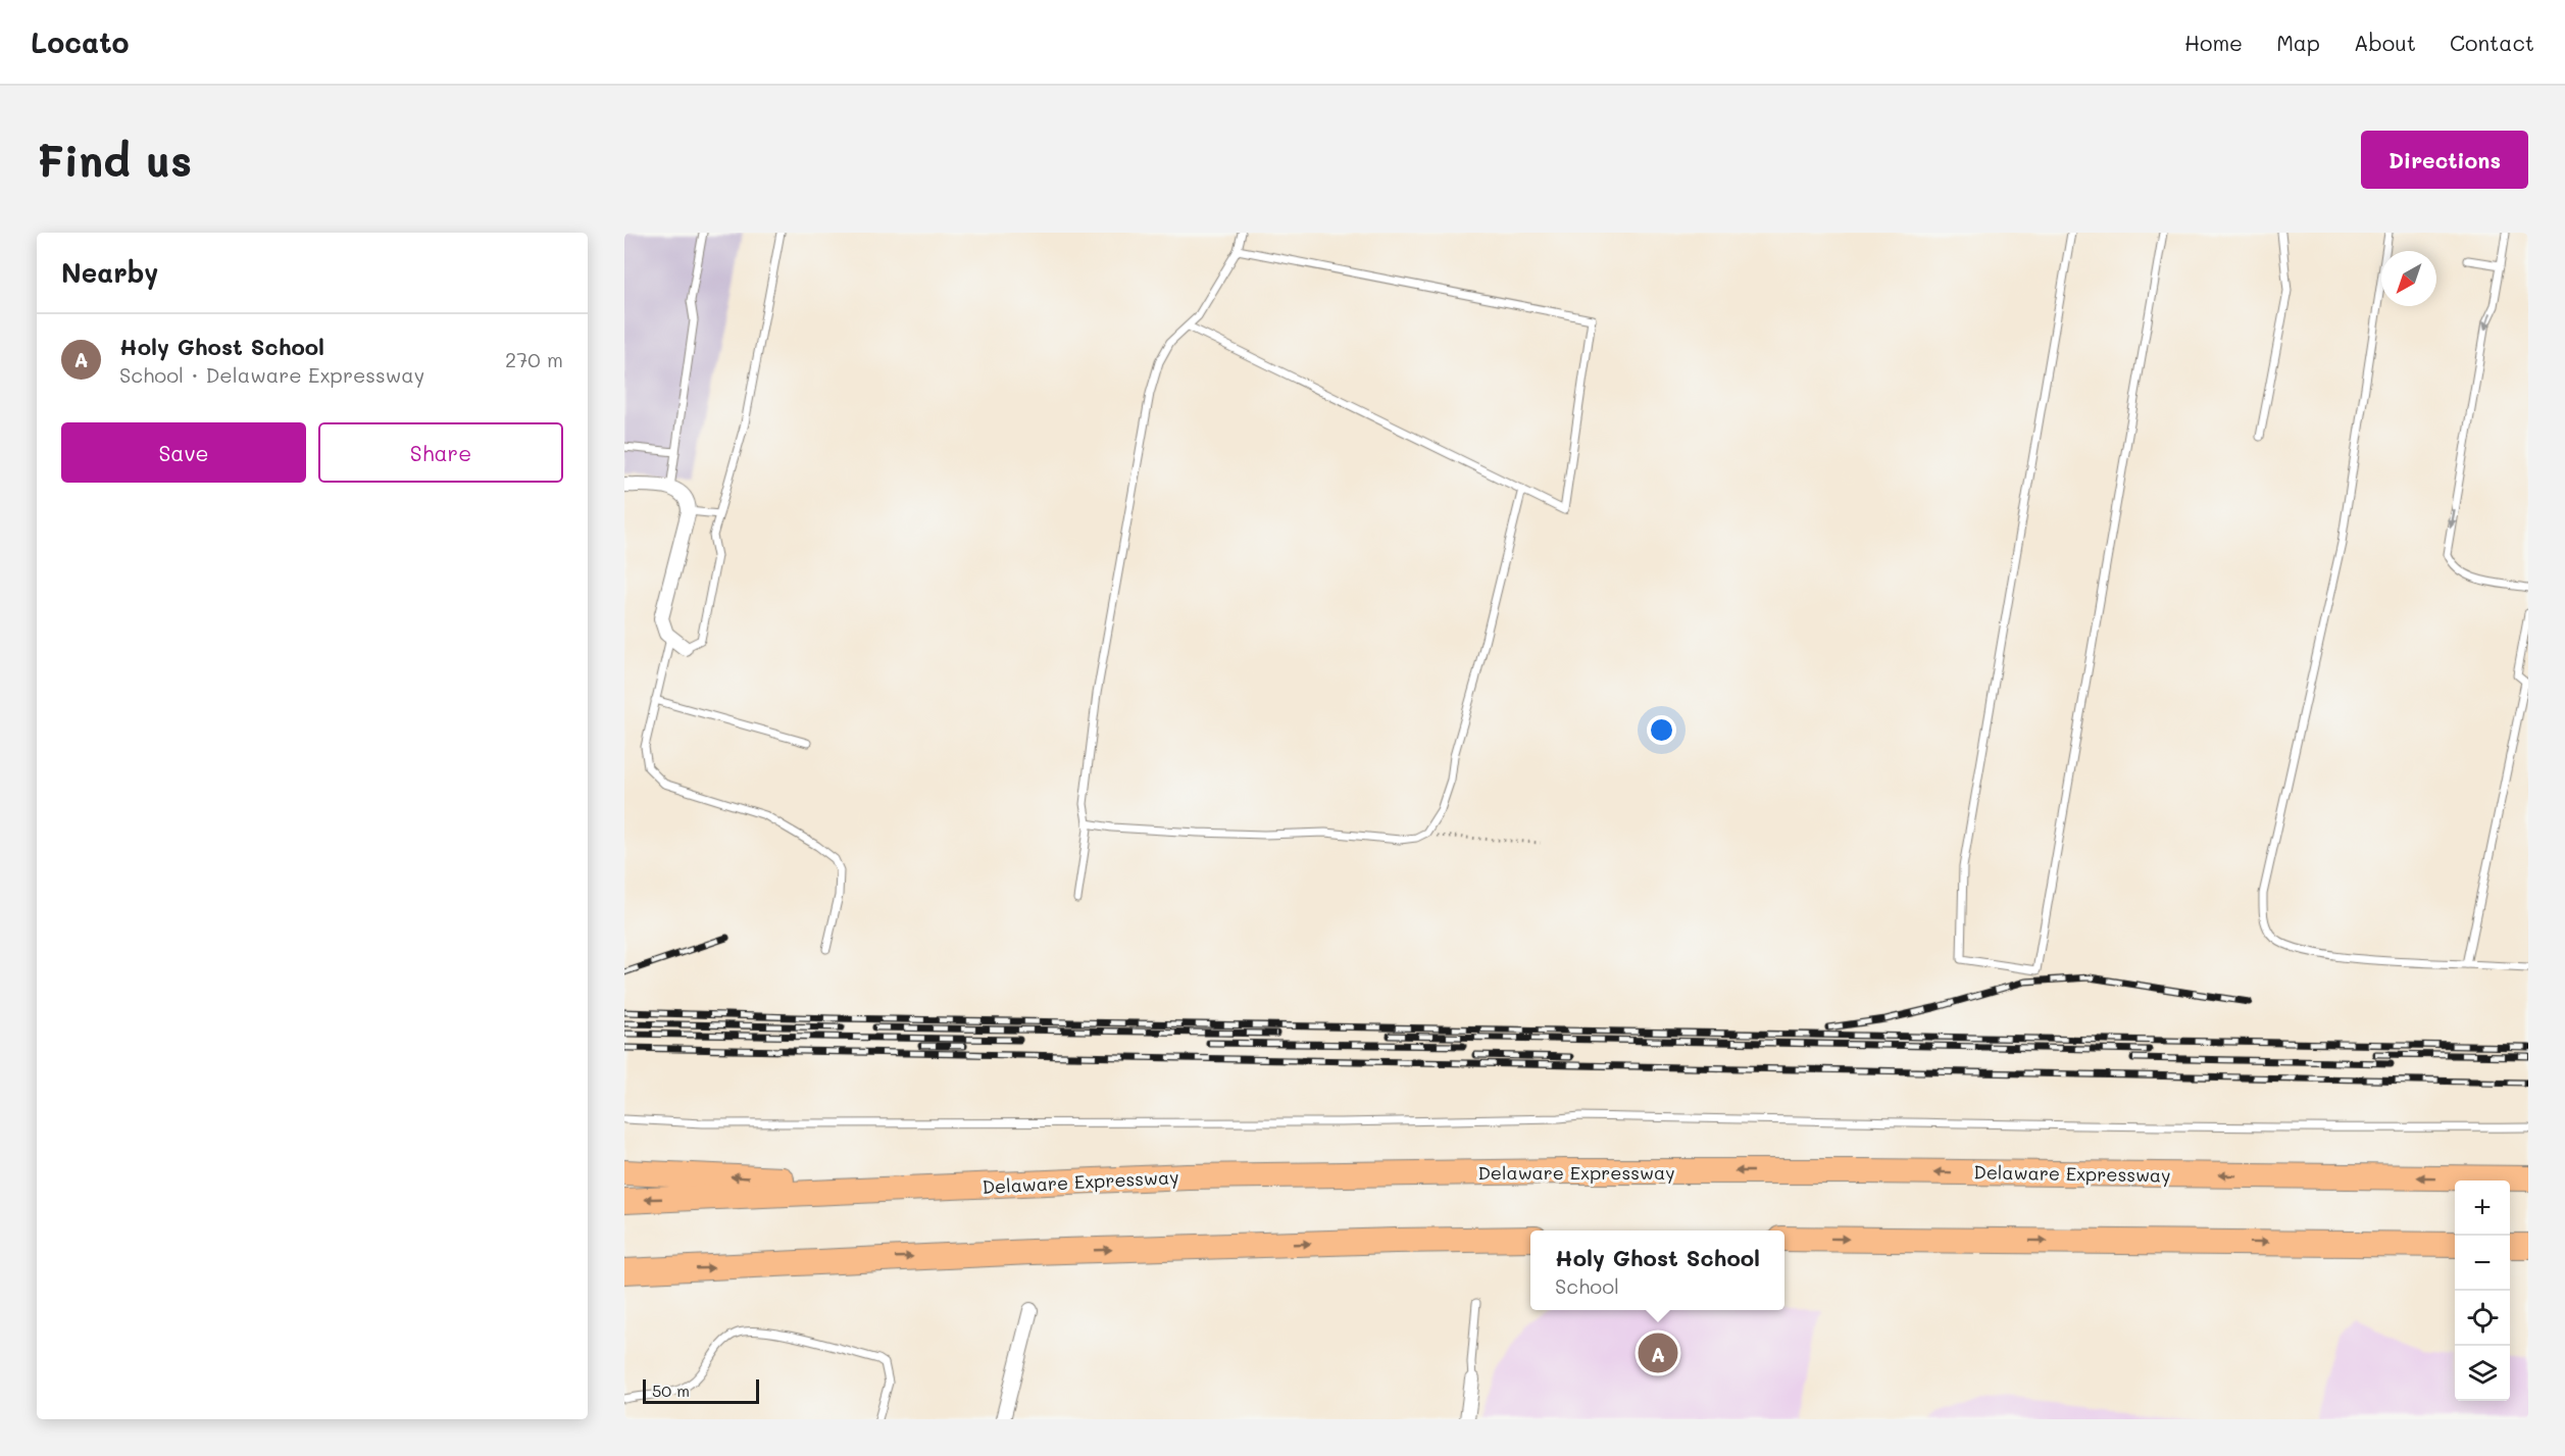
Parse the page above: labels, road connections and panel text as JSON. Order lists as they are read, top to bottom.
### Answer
{
  "streets": {
    "highway": ["Delaware Expressway"]
  },
  "scale_bar": "50 m",
  "north": "bottom left",
  "page": {
    "header": "Locato",
    "nav": [
      "Home",
      "Map",
      "About",
      "Contact"
    ],
    "buttons": [
      "Directions",
      ["Save", "Share"]
    ],
    "title": "Find us",
    "heading": "Nearby",
    "list": [
      {
        "mark": "A",
        "name": "Holy Ghost School",
        "note": "School · Delaware Expressway",
        "value": "270 m"
      }
    ],
    "map_buttons": ["+", "−"],
    "popup": ["Holy Ghost School", "School"],
    "pins": "A",
    "scale": "50 m"
  }
}
